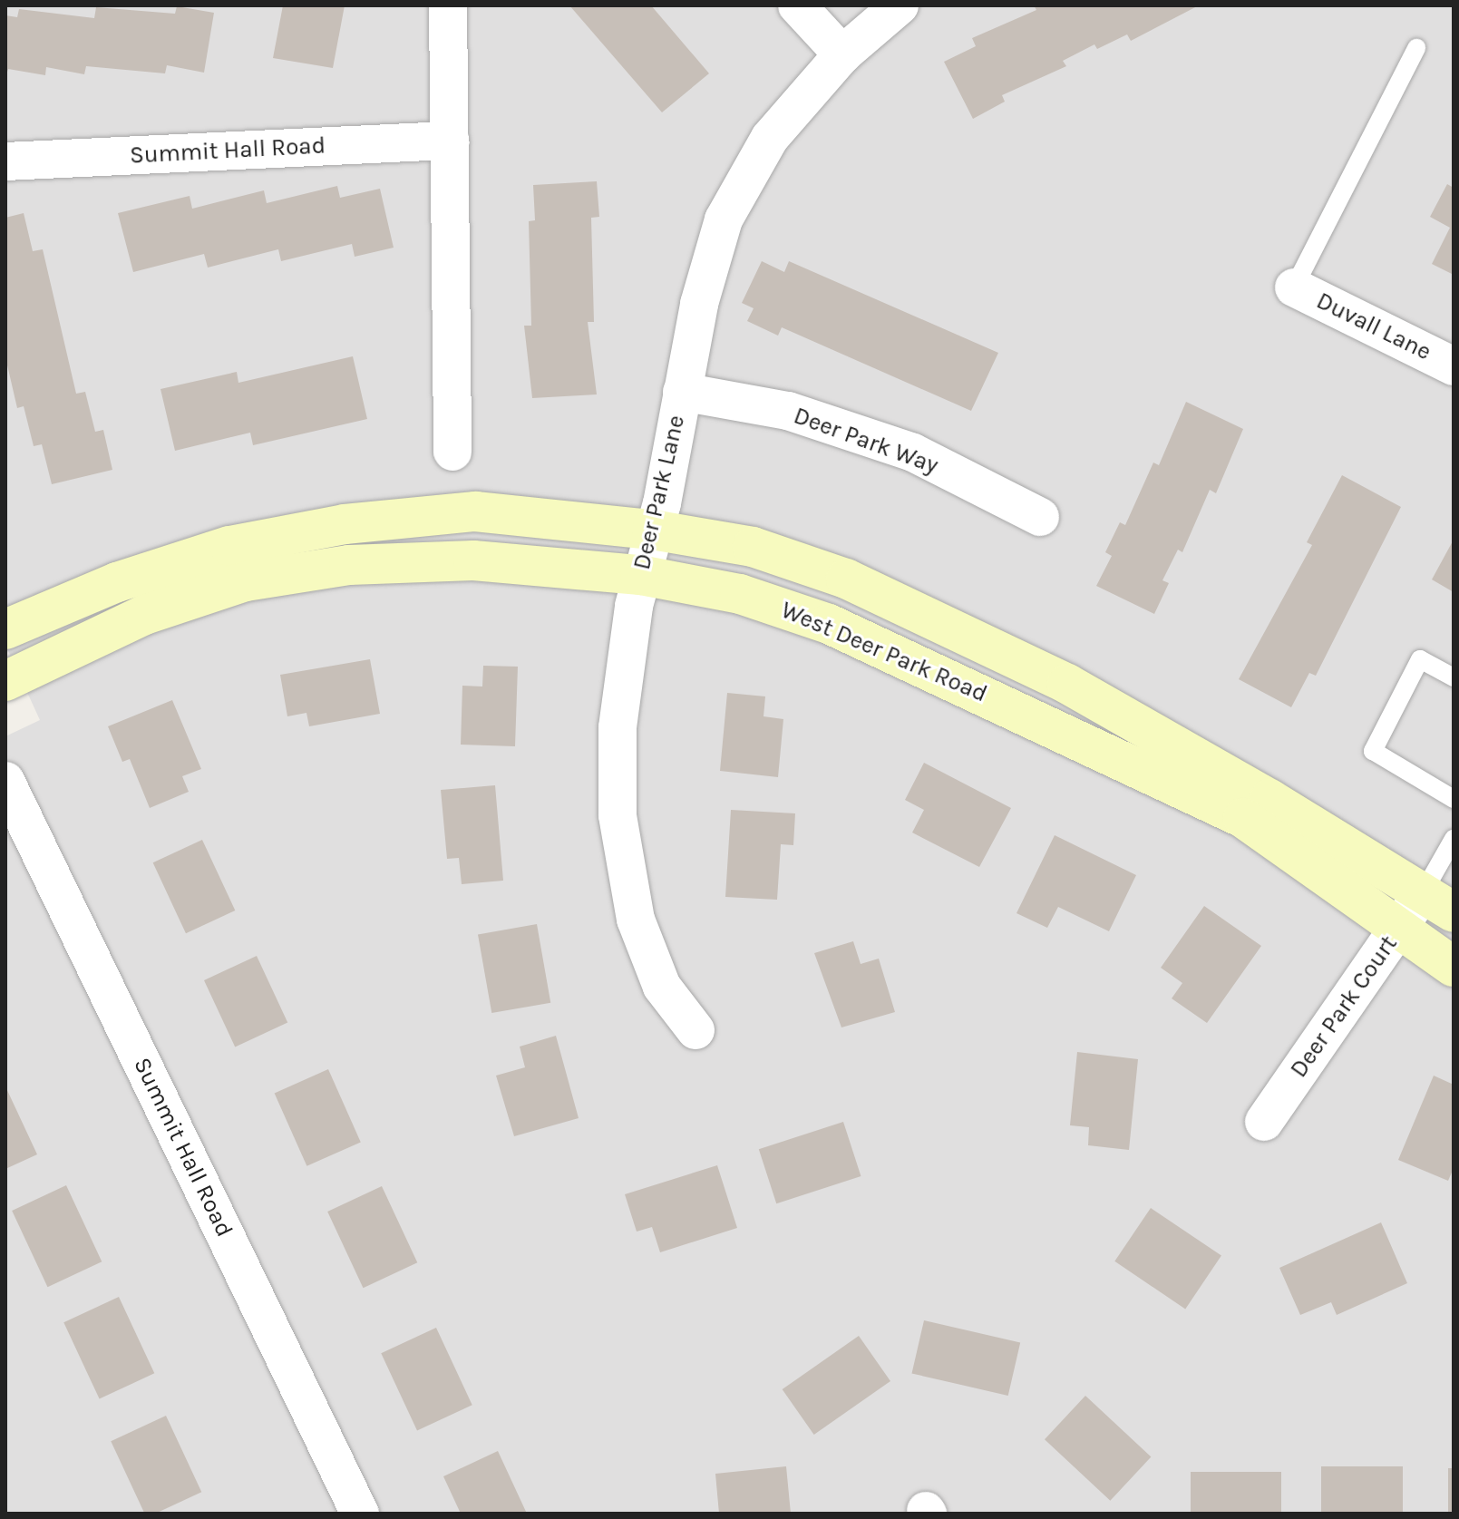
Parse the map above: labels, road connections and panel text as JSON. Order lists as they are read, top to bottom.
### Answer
{
  "streets": {
    "street": [
      "Summit Hall Road",
      "Duvall Lane",
      "Deer Park Way",
      "Deer Park Lane",
      "West Deer Park Road",
      "Deer Park Court"
    ]
  },
  "crossings": [
    ["Deer Park Way", "Deer Park Lane"],
    ["Deer Park Lane", "West Deer Park Road"],
    ["West Deer Park Road", "Deer Park Court"]
  ]
}
